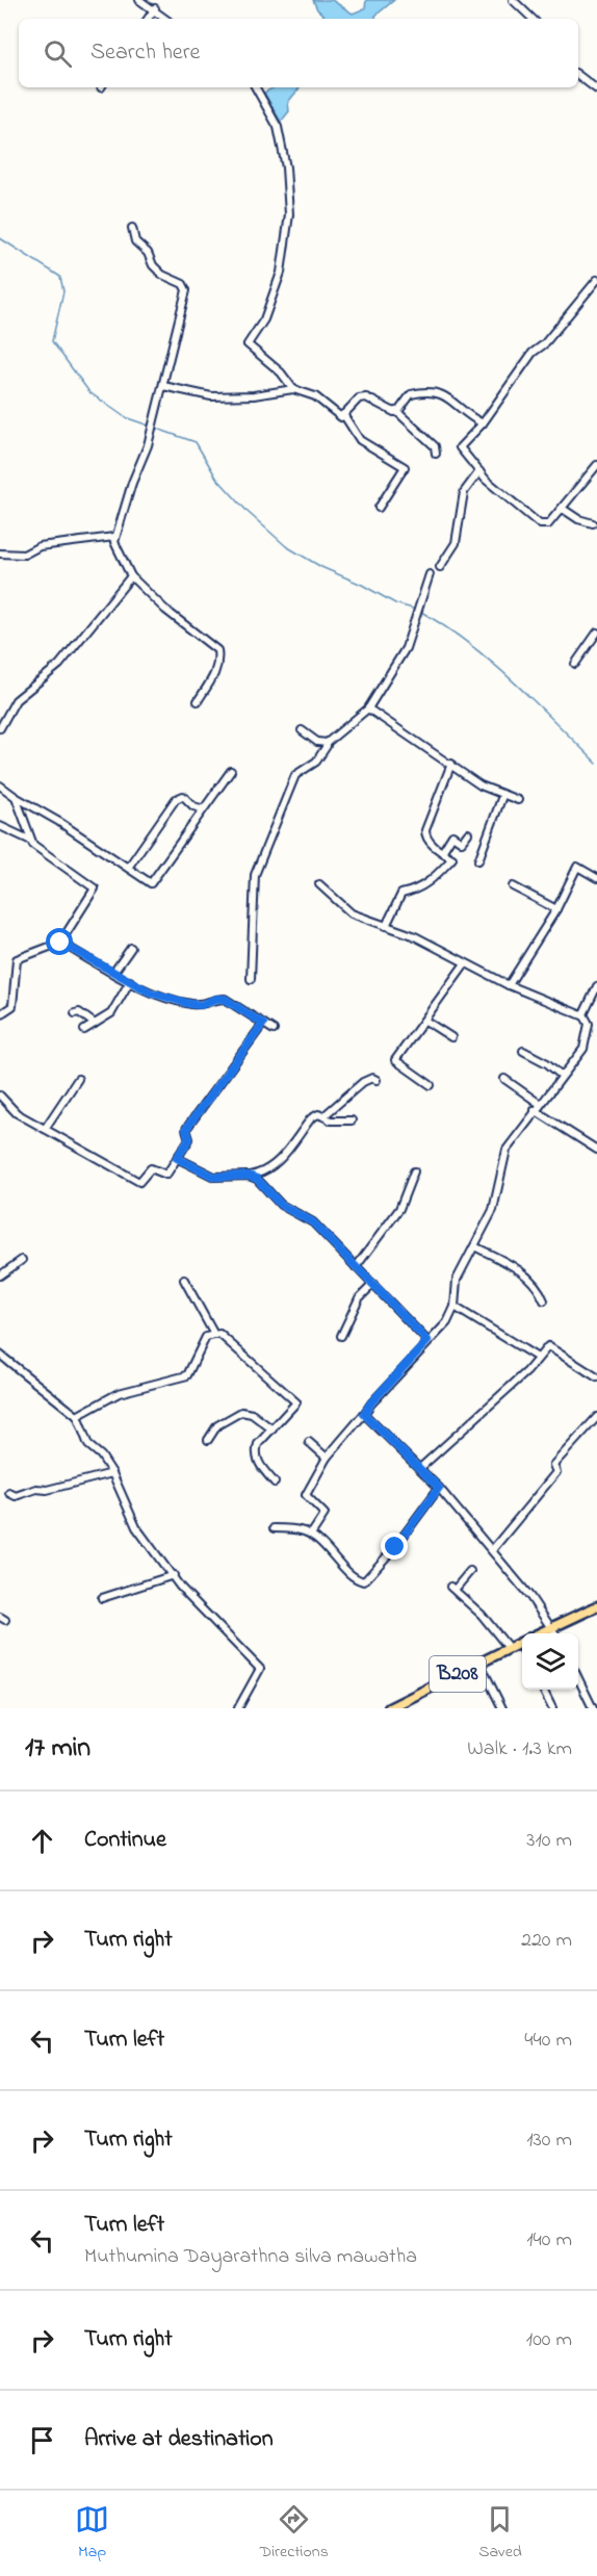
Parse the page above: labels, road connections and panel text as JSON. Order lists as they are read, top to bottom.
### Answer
{
  "streets": {
    "main road": ["B208"]
  },
  "page": {
    "search": "Search here",
    "heading": ["17 min", "Walk · 1.3 km"],
    "list": [
      ["Continue", "310 m"],
      ["Turn right", "220 m"],
      ["Turn left", "440 m"],
      ["Turn right", "130 m"],
      ["Turn left", "Muthumina Dayarathna silva mawatha", "140 m"],
      ["Turn right", "100 m"],
      "Arrive at destination"
    ],
    "nav": ["Map", "Directions", "Saved"]
  }
}
